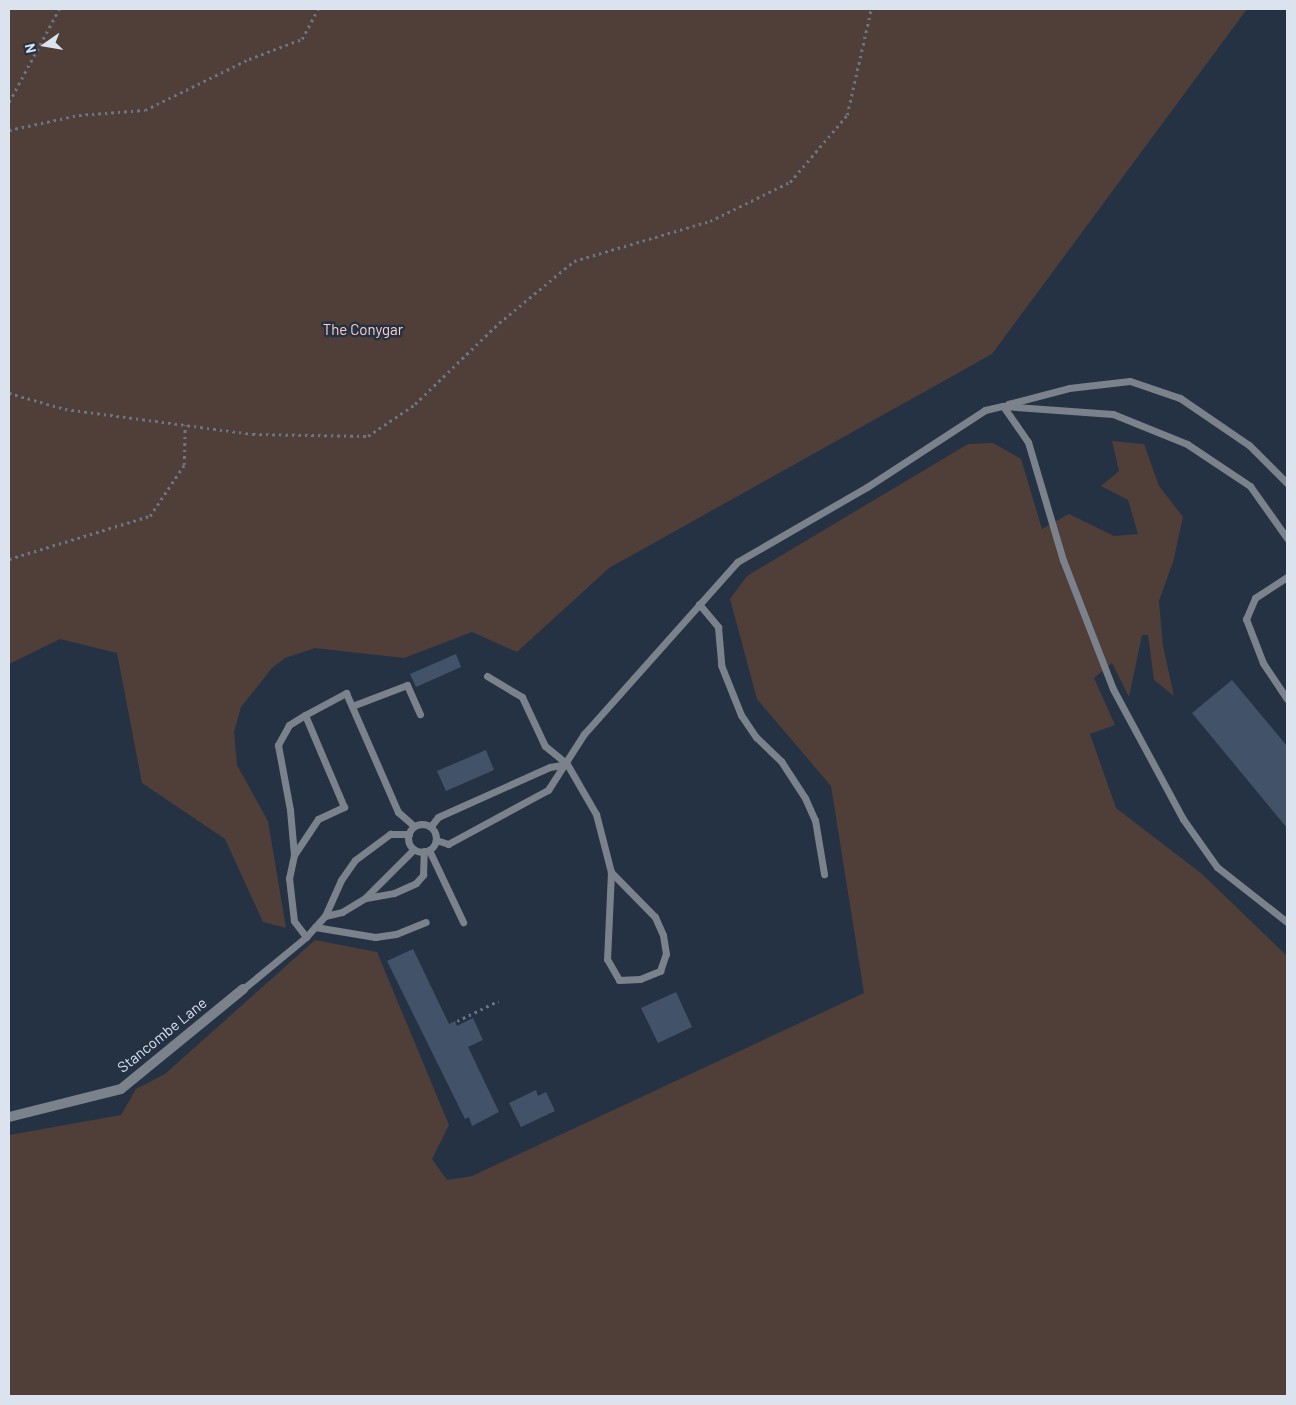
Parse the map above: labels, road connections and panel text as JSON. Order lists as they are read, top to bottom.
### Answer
{
  "streets": {
    "street": ["Stancombe Lane"]
  },
  "parks": ["The Conygar"],
  "north": "left"
}
